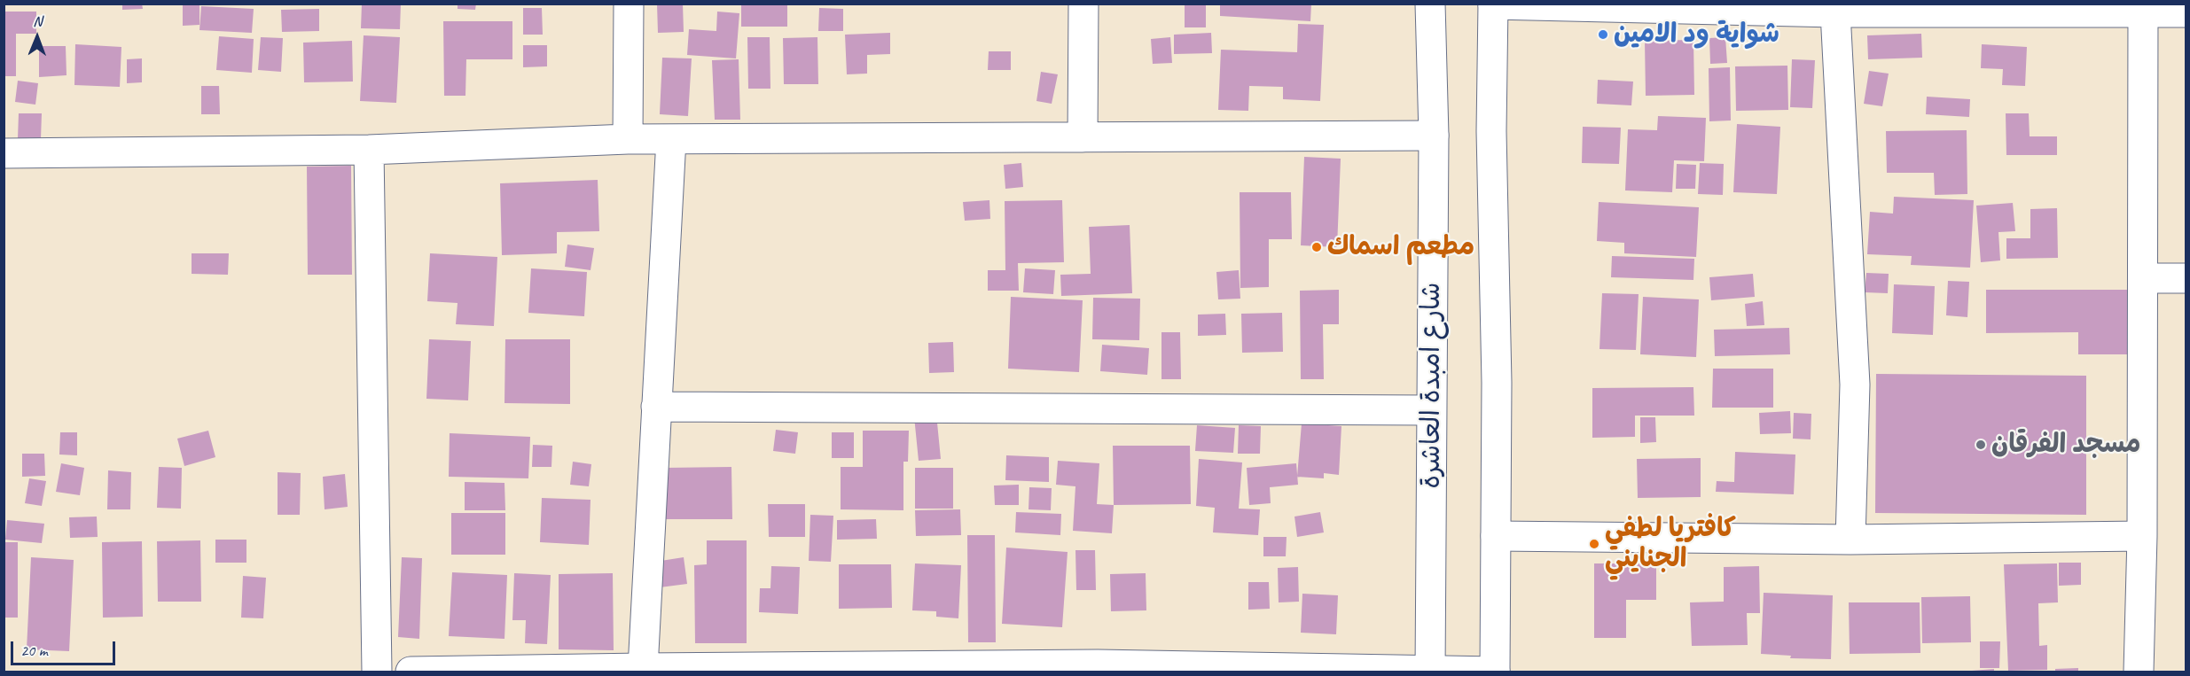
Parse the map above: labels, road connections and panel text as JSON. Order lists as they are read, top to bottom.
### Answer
{
  "streets": {
    "street": ["شارع امبدة العاشرة"]
  },
  "places": [
    "شواية ود الامين",
    "مطعم اسماك",
    "مسجد الفرقان",
    "كافتريا لطفي الجنايني"
  ],
  "scale_bar": "20 m",
  "north": "top"
}
